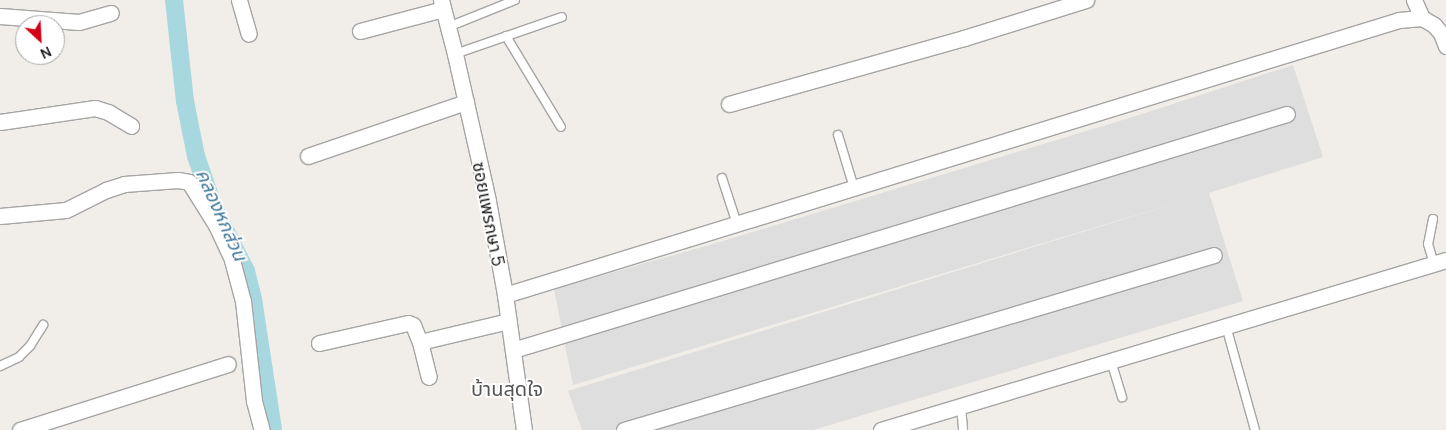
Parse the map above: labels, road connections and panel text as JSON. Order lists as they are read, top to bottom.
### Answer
{
  "streets": {
    "street": ["ซอยแพรกษา 5"]
  },
  "districts": ["บ้านสุดใจ"],
  "water": ["คลองหกส่วน"],
  "north": "bottom right"
}
